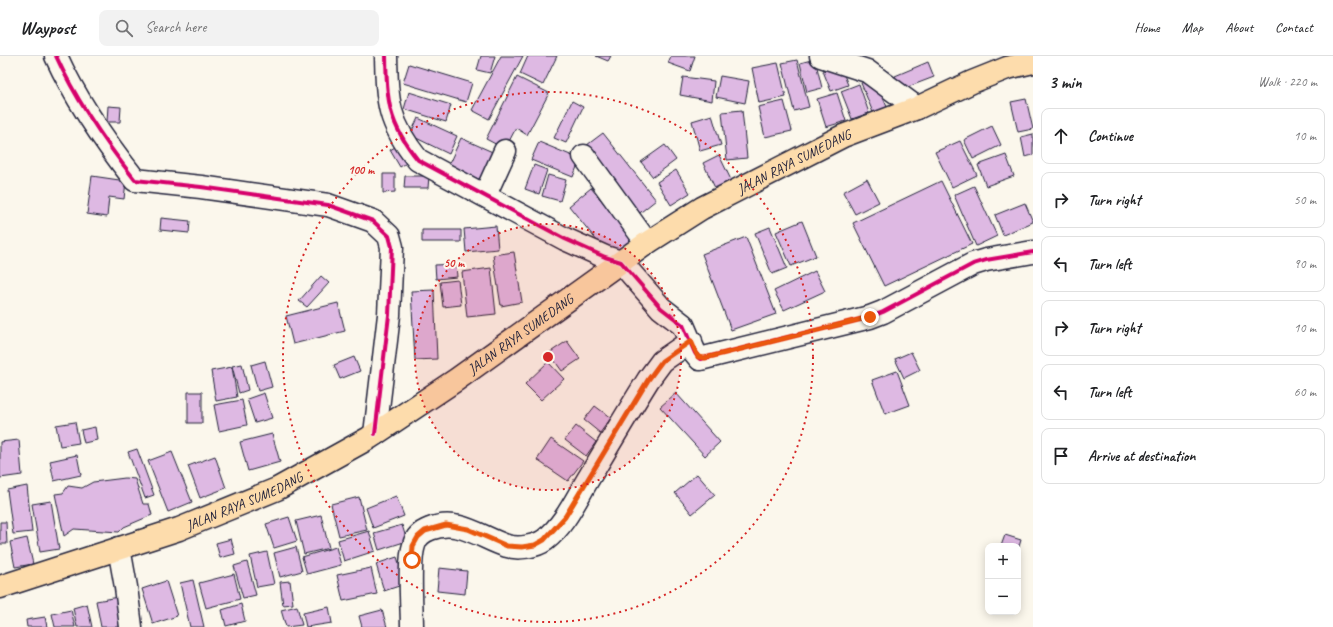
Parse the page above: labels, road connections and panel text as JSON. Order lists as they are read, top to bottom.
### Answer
{
  "streets": {
    "highway": ["JALAN RAYA SUMEDANG"]
  },
  "page": {
    "header": "Waypost",
    "search": "Search here",
    "nav": [
      "Home",
      "Map",
      "About",
      "Contact"
    ],
    "heading": ["3 min", "Walk · 220 m"],
    "list": [
      ["Continue", "10 m"],
      ["Turn right", "50 m"],
      ["Turn left", "90 m"],
      ["Turn right", "10 m"],
      ["Turn left", "60 m"],
      "Arrive at destination"
    ],
    "map_buttons": ["+", "−"]
  },
  "rings": ["100 m", "50 m"]
}
